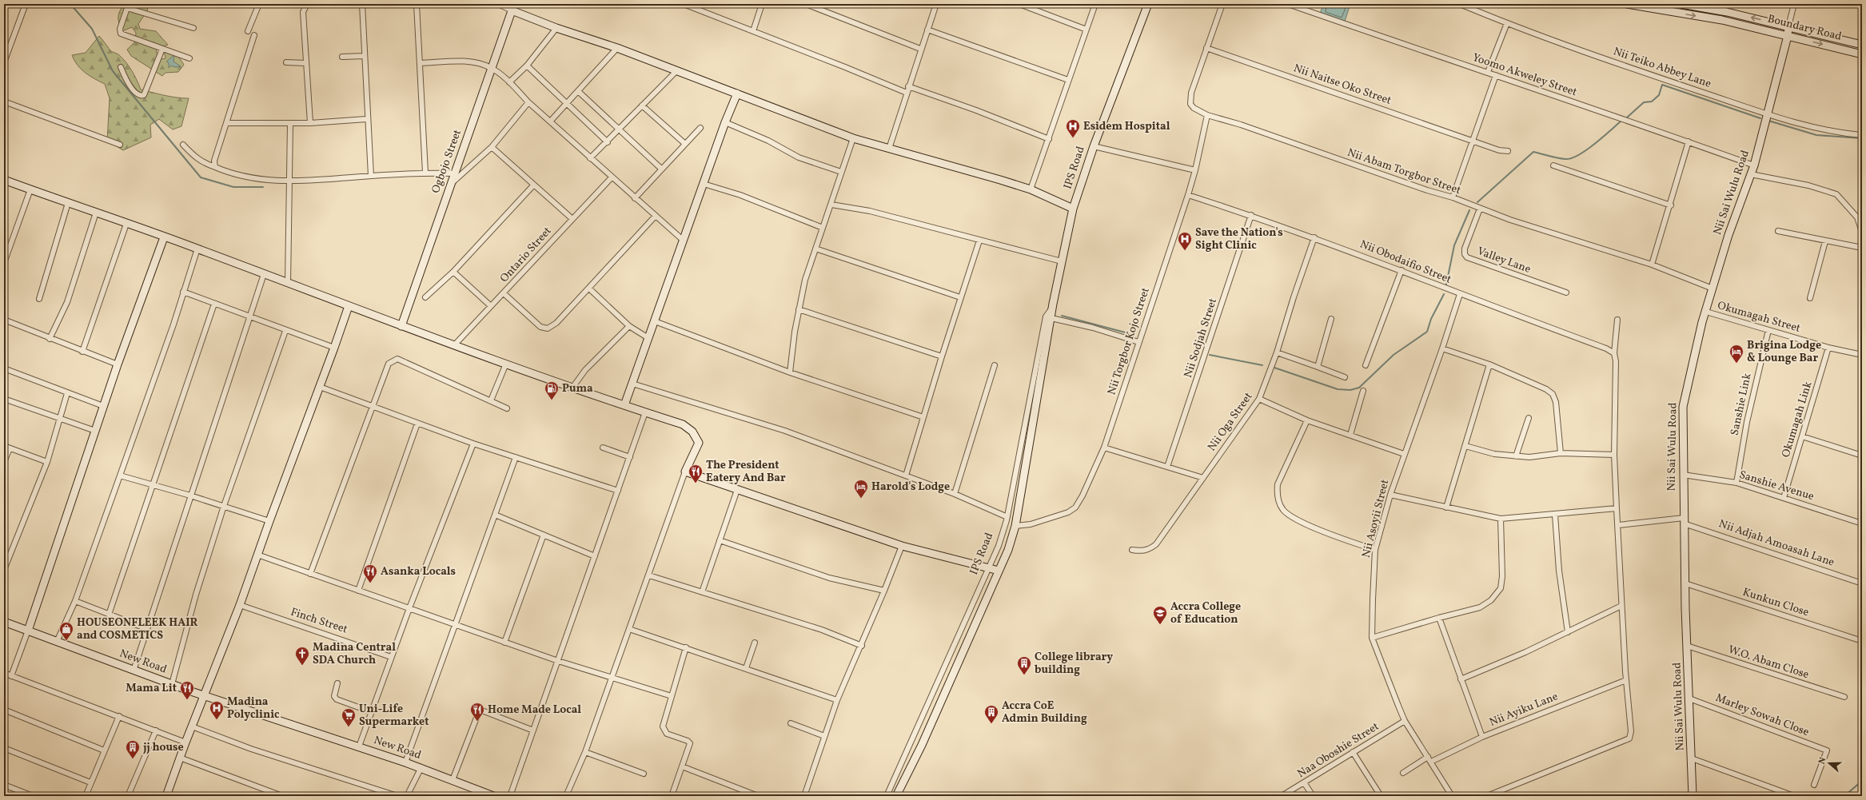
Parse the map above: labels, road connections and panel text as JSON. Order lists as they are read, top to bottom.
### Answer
{
  "streets": {
    "street": [
      "Boundary Road",
      "Nii Teiko Abbey Lane",
      "Yoomo Akweley Street",
      "Nii Naitse Oko Street",
      "Ogbojo Street",
      "IPS Road",
      "Nii Abam Torgbor Street",
      "Nii Sai Wulu Road",
      "Ontario Street",
      "Valley Lane",
      "Nii Obodaifio Street",
      "Okumagah Street",
      "Nii Sodjah Street",
      "Nii Torgbor Kojo Street",
      "Sanshie Link",
      "Okumagah Link",
      "Nii Oga Street",
      "Sanshie Avenue",
      "Nii Asoyii Street",
      "Nii Adjah Amoasah Lane",
      "Kunkun Close",
      "Finch Street",
      "New Road",
      "W.O. Abam Close",
      "Nii Ayiku Lane",
      "Marley Sowah Close",
      "Naa Oboshie Street"
    ]
  },
  "crossings": [
    ["Boundary Road", "Nii Sai Wulu Road"],
    ["Nii Teiko Abbey Lane", "Nii Sai Wulu Road"],
    ["Yoomo Akweley Street", "Nii Sai Wulu Road"],
    ["Nii Naitse Oko Street", "Nii Abam Torgbor Street"],
    ["IPS Road", "Nii Torgbor Kojo Street"],
    ["Nii Abam Torgbor Street", "Nii Sai Wulu Road"],
    ["Nii Abam Torgbor Street", "Valley Lane"],
    ["Nii Abam Torgbor Street", "Nii Torgbor Kojo Street"],
    ["Nii Sai Wulu Road", "Okumagah Street"],
    ["Nii Sai Wulu Road", "Sanshie Avenue"],
    ["Nii Sai Wulu Road", "Nii Adjah Amoasah Lane"],
    ["Nii Sai Wulu Road", "Kunkun Close"],
    ["Nii Sai Wulu Road", "W.O. Abam Close"],
    ["Nii Sai Wulu Road", "Marley Sowah Close"],
    ["Nii Obodaifio Street", "Nii Sodjah Street"],
    ["Nii Obodaifio Street", "Nii Torgbor Kojo Street"],
    ["Nii Obodaifio Street", "Nii Oga Street"],
    ["Nii Obodaifio Street", "Nii Asoyii Street"],
    ["Okumagah Street", "Sanshie Link"],
    ["Okumagah Street", "Okumagah Link"],
    ["Sanshie Link", "Sanshie Avenue"],
    ["Okumagah Link", "Sanshie Avenue"],
    ["Nii Asoyii Street", "Nii Ayiku Lane"],
    ["Nii Asoyii Street", "Naa Oboshie Street"]
  ],
  "places": {
    "hospital": ["Esidem Hospital", "Save the Nation's Sight Clinic", "Madina Polyclinic"],
    "hotel": ["Brigina Lodge & Lounge Bar", "Harold's Lodge"],
    "fuel station": ["Puma"],
    "restaurant": [
      "The President Eatery And Bar",
      "Asanka Locals",
      "Mama Lit",
      "Home Made Local"
    ],
    "school or university": ["Accra College of Education"],
    "shop": ["HOUSEONFLEEK HAIR and COSMETICS"],
    "church": ["Madina Central SDA Church"],
    "building": ["College library building", "Accra CoE Admin Building", "jj house"],
    "supermarket": ["Uni-Life Supermarket"]
  },
  "north": "left"
}
